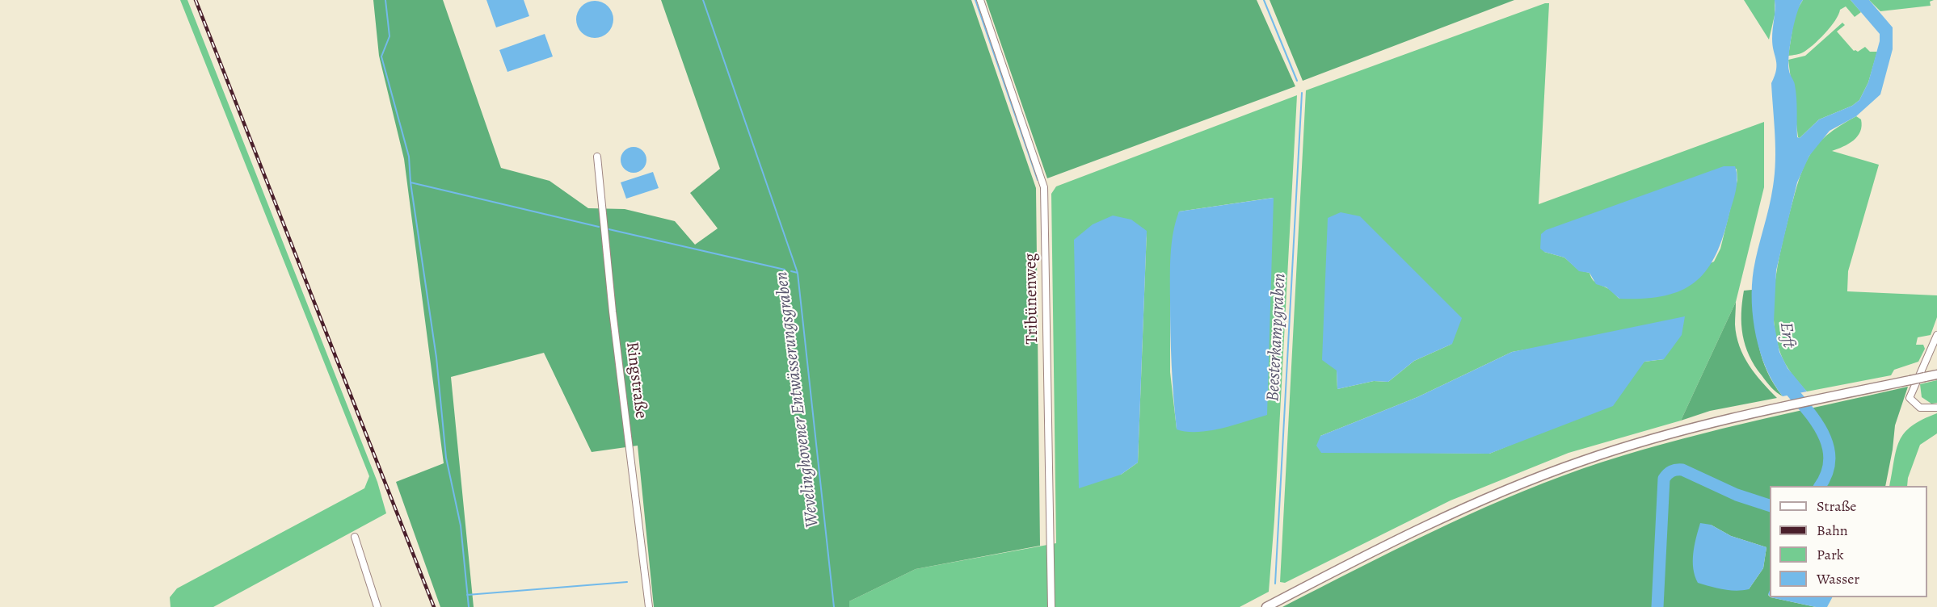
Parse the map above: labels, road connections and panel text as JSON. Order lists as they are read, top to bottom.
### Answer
{
  "streets": {
    "street": ["Tribünenweg", "Ringstraße"]
  },
  "water": ["Erft", "Beesterkampgraben", "Wevelinghovener Entwässerungsgraben"],
  "legend": [
    "Straße",
    "Bahn",
    "Park",
    "Wasser"
  ]
}
